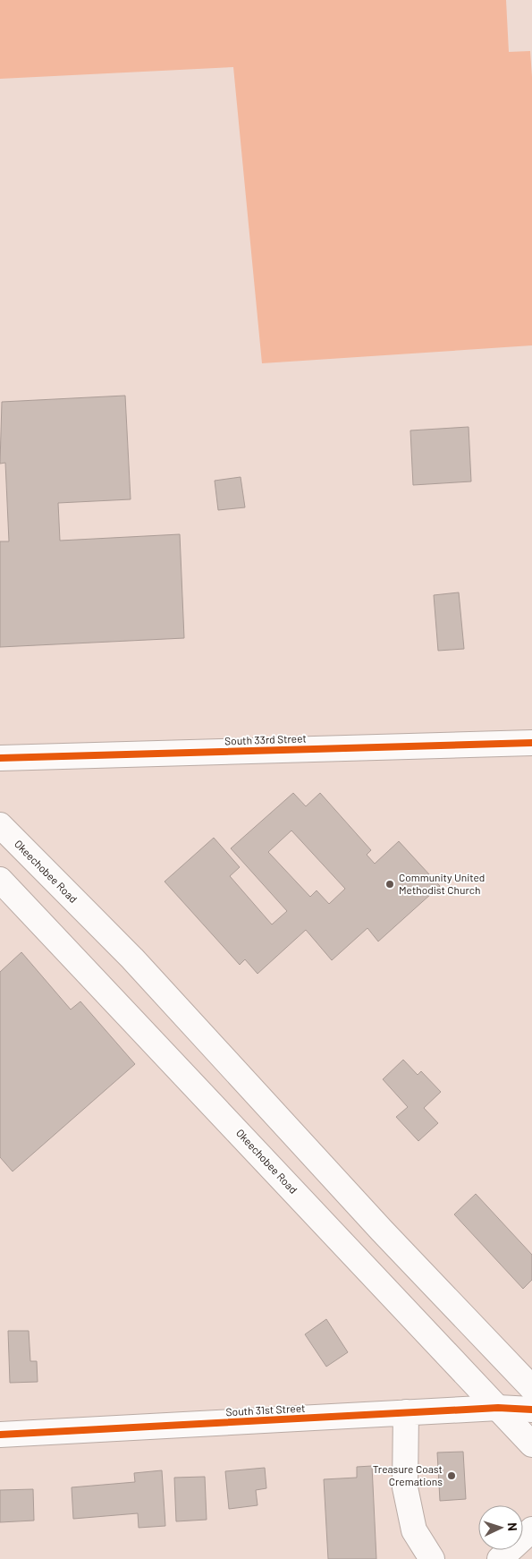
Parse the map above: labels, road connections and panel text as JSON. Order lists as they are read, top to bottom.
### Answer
{
  "streets": {
    "main road": ["South 33rd Street", "Okeechobee Road", "South 31st Street"]
  },
  "crossings": [
    ["Okeechobee Road", "South 31st Street"]
  ],
  "places": ["Community United Methodist Church", "Treasure Coast Cremations"],
  "north": "right"
}
